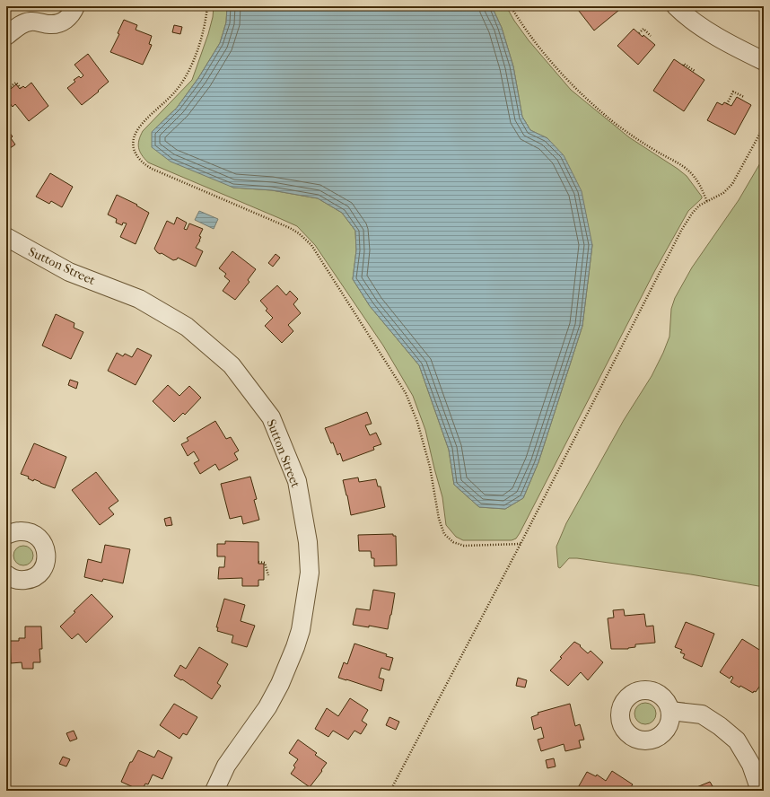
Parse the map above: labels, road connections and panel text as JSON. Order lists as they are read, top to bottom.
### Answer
{
  "streets": {
    "street": ["Sutton Street"]
  }
}
